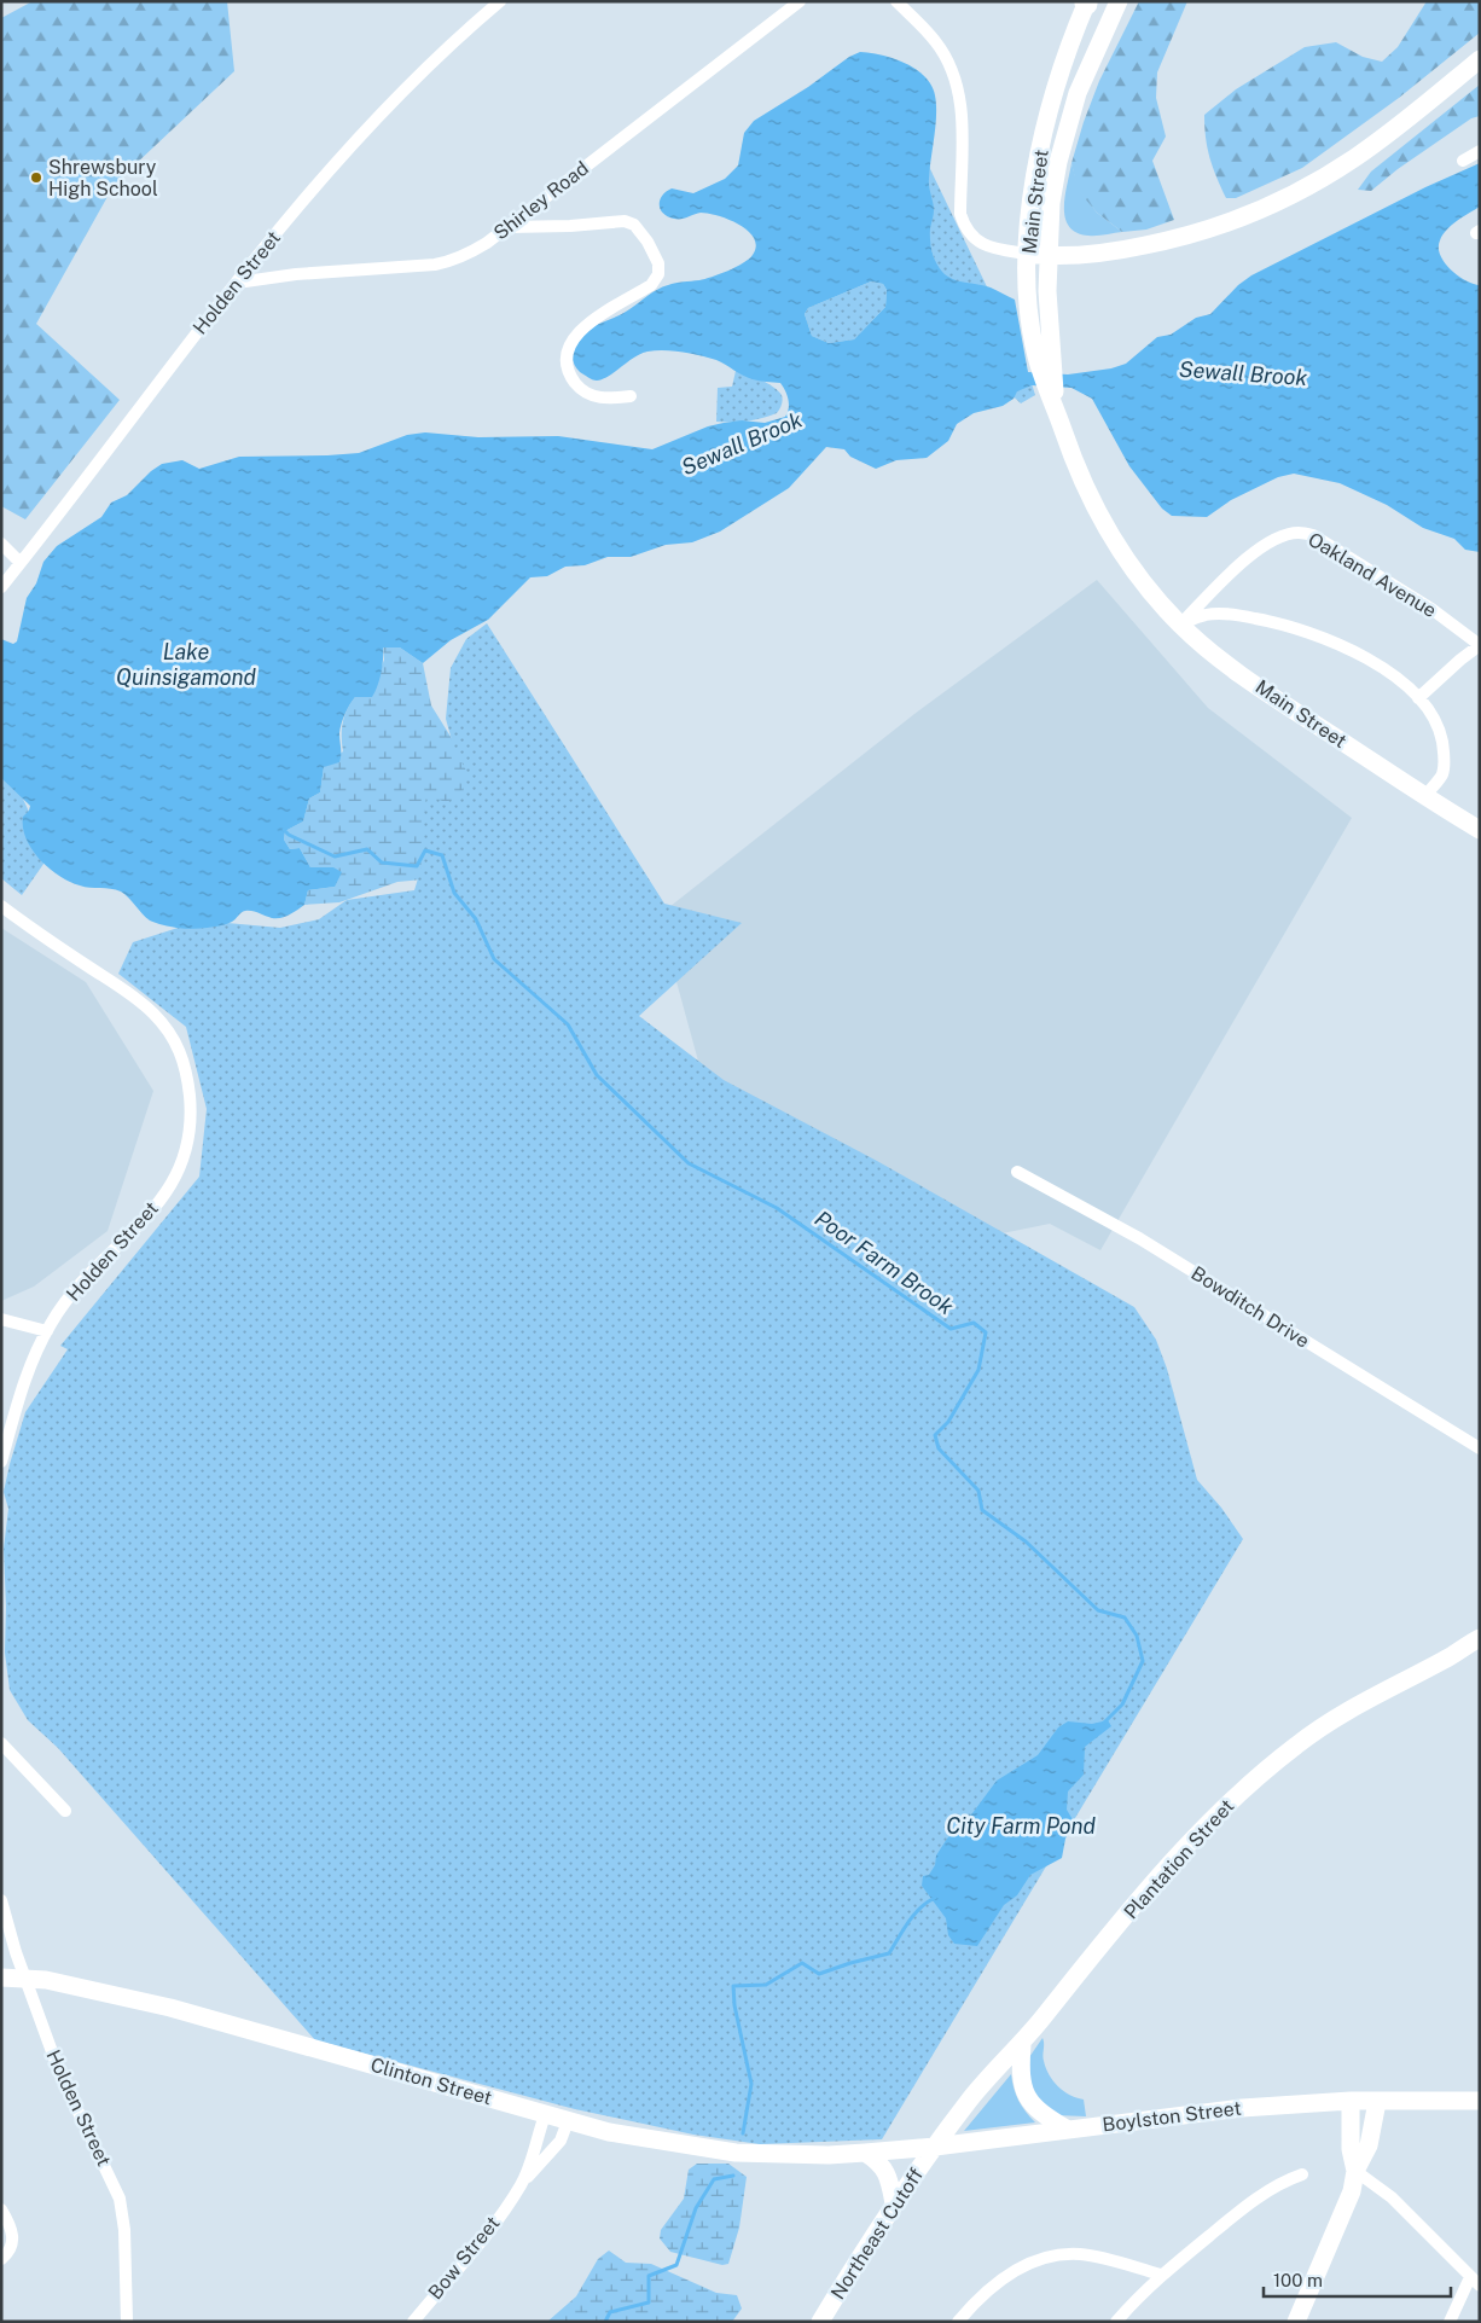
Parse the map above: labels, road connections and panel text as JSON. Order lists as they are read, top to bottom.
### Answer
{
  "streets": {
    "main road": [
      "Main Street",
      "Plantation Street",
      "Clinton Street",
      "Boylston Street",
      "Northeast Cutoff"
    ],
    "street": [
      "Shirley Road",
      "Holden Street",
      "Oakland Avenue",
      "Bowditch Drive",
      "Bow Street"
    ]
  },
  "crossings": [
    ["Shirley Road", "Holden Street"],
    ["Main Street", "Oakland Avenue"],
    ["Holden Street", "Clinton Street"],
    ["Plantation Street", "Boylston Street"],
    ["Plantation Street", "Northeast Cutoff"],
    ["Clinton Street", "Boylston Street"],
    ["Clinton Street", "Bow Street"],
    ["Boylston Street", "Northeast Cutoff"]
  ],
  "water": [
    "Sewall Brook",
    "Lake Quinsigamond",
    "Poor Farm Brook",
    "City Farm Pond"
  ],
  "places": ["Shrewsbury High School"],
  "scale_bar": "100 m"
}
